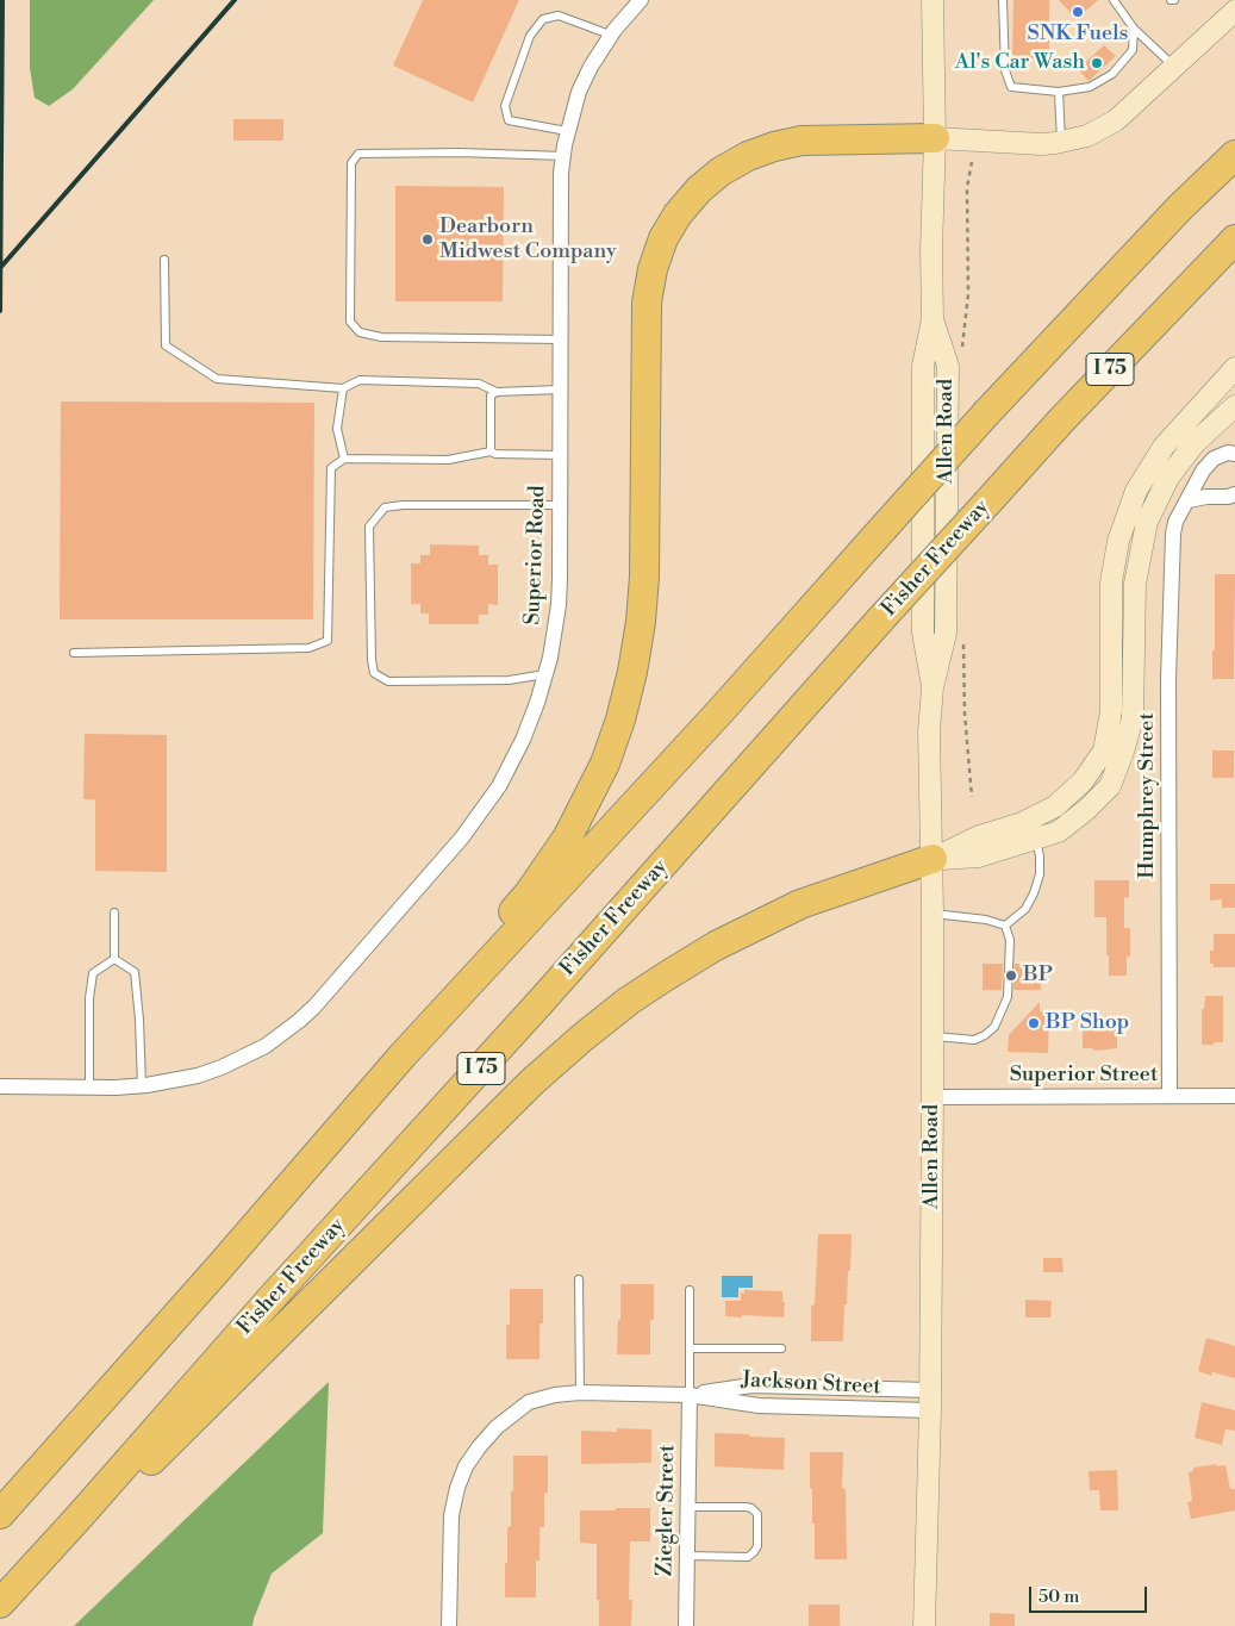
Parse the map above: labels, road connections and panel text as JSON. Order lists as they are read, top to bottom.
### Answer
{
  "streets": {
    "highway": ["I 75", "Fisher Freeway"],
    "main road": ["Allen Road"],
    "street": [
      "Superior Road",
      "Humphrey Street",
      "Superior Street",
      "Jackson Street",
      "Ziegler Street"
    ]
  },
  "crossings": [
    ["Allen Road", "Superior Street"],
    ["Allen Road", "Jackson Street"],
    ["Humphrey Street", "Superior Street"],
    ["Jackson Street", "Ziegler Street"]
  ],
  "places": [
    "SNK Fuels",
    "Al's Car Wash",
    "Dearborn Midwest Company",
    "BP",
    "BP Shop"
  ],
  "scale_bar": "50 m"
}
